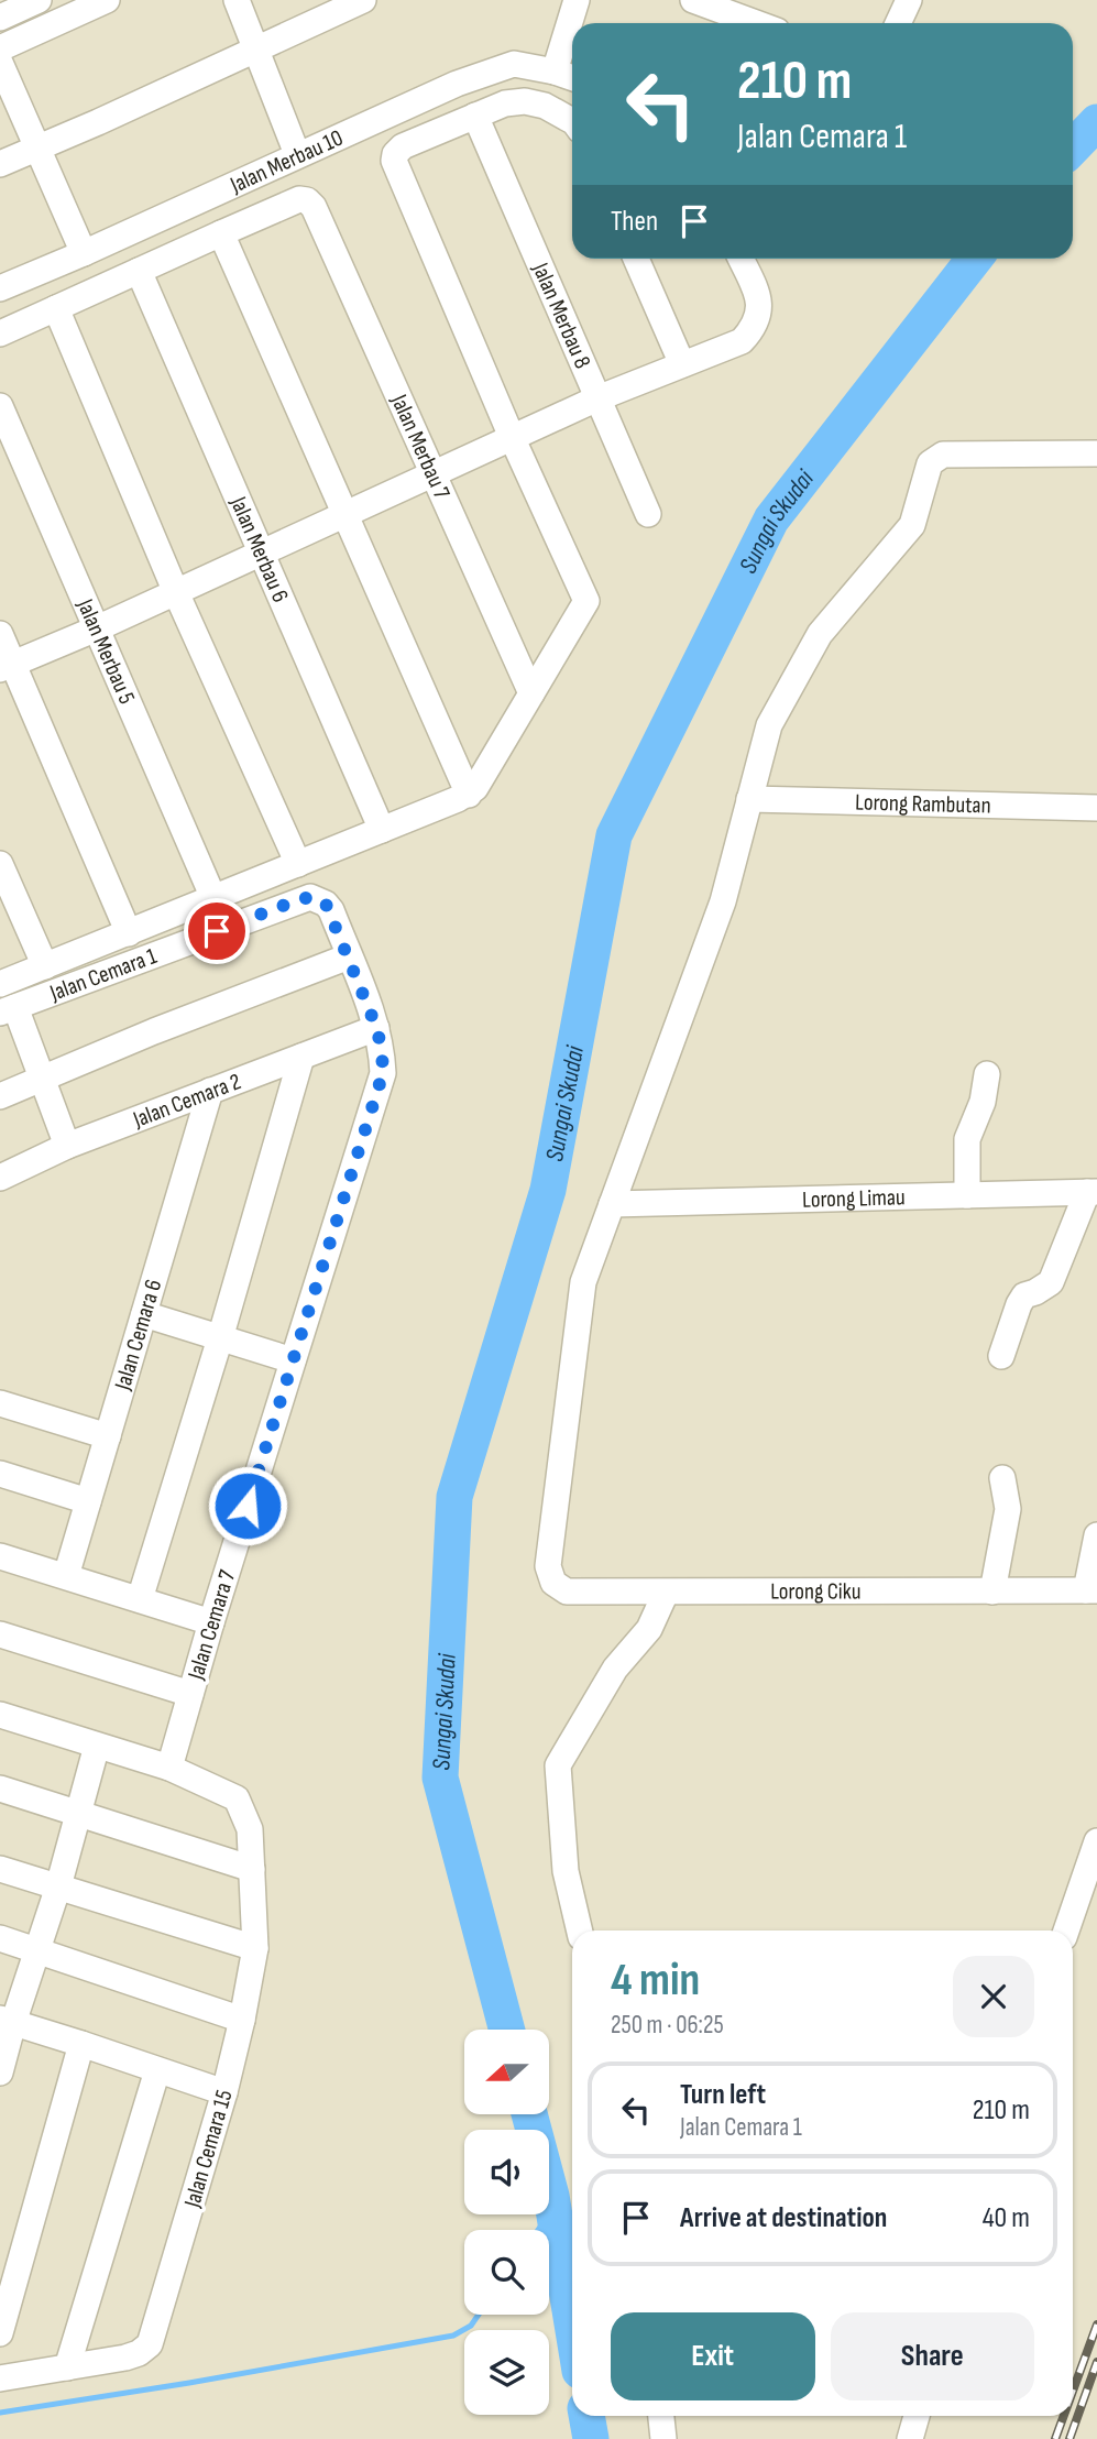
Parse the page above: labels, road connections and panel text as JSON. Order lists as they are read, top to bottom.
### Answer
{
  "streets": {
    "street": [
      "Jalan Merbau 10",
      "Jalan Merbau 8",
      "Jalan Merbau 7",
      "Jalan Merbau 6",
      "Jalan Merbau 5",
      "Lorong Rambutan",
      "Jalan Cemara 1",
      "Jalan Cemara 2",
      "Lorong Limau",
      "Jalan Cemara 6",
      "Lorong Ciku",
      "Jalan Cemara 7",
      "Jalan Cemara 15"
    ]
  },
  "crossings": [
    ["Jalan Cemara 1", "Jalan Cemara 7"],
    ["Jalan Cemara 2", "Jalan Cemara 6"],
    ["Jalan Cemara 2", "Jalan Cemara 7"],
    ["Lorong Limau", "Lorong Ciku"],
    ["Jalan Cemara 7", "Jalan Cemara 15"]
  ],
  "water": ["Sungai Skudai"],
  "north": "left",
  "page": {
    "turn": ["210 m", "Jalan Cemara 1"],
    "then": "Then",
    "heading": ["4 min", "250 m · 06:25"],
    "list": [
      {
        "name": "Turn left",
        "note": "Jalan Cemara 1",
        "value": "210 m"
      },
      {
        "name": "Arrive at destination",
        "value": "40 m"
      }
    ],
    "buttons": ["Exit", "Share"]
  }
}
